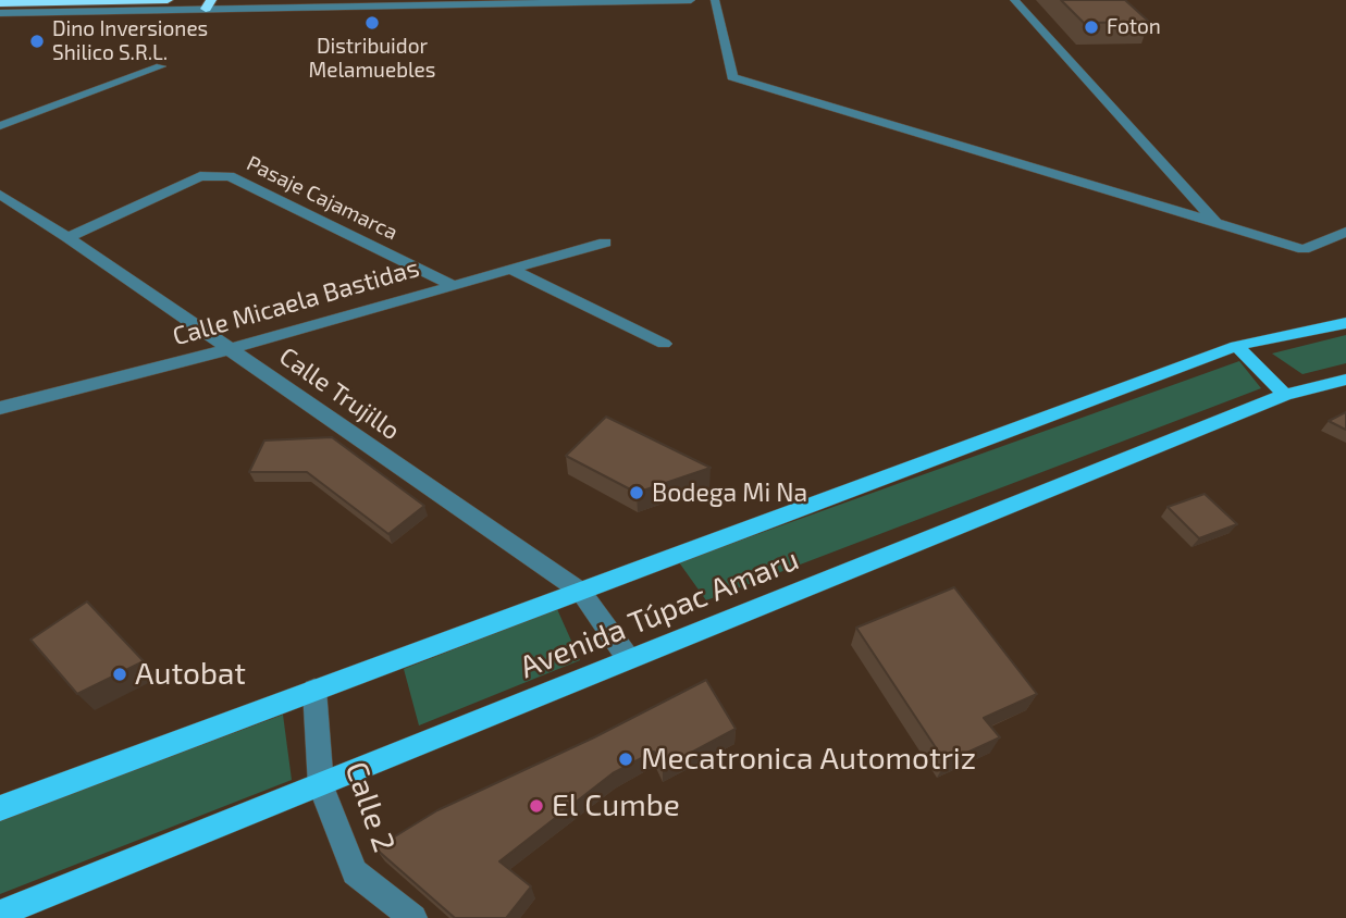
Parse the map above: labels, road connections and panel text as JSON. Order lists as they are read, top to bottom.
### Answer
{
  "streets": {
    "main road": ["Avenida Túpac Amaru"],
    "street": [
      "Pasaje Cajamarca",
      "Calle Micaela Bastidas",
      "Calle Trujillo",
      "Calle 2"
    ]
  },
  "crossings": [
    ["Pasaje Cajamarca", "Calle Micaela Bastidas"],
    ["Pasaje Cajamarca", "Calle Trujillo"],
    ["Calle Micaela Bastidas", "Calle Trujillo"],
    ["Calle Trujillo", "Avenida Túpac Amaru"],
    ["Avenida Túpac Amaru", "Calle 2"]
  ],
  "places": [
    "Distribuidor Melamuebles",
    "Foton",
    "Dino Inversiones Shilico S.R.L.",
    "Bodega Mi Na",
    "Autobat",
    "Mecatronica Automotriz",
    "El Cumbe"
  ]
}
